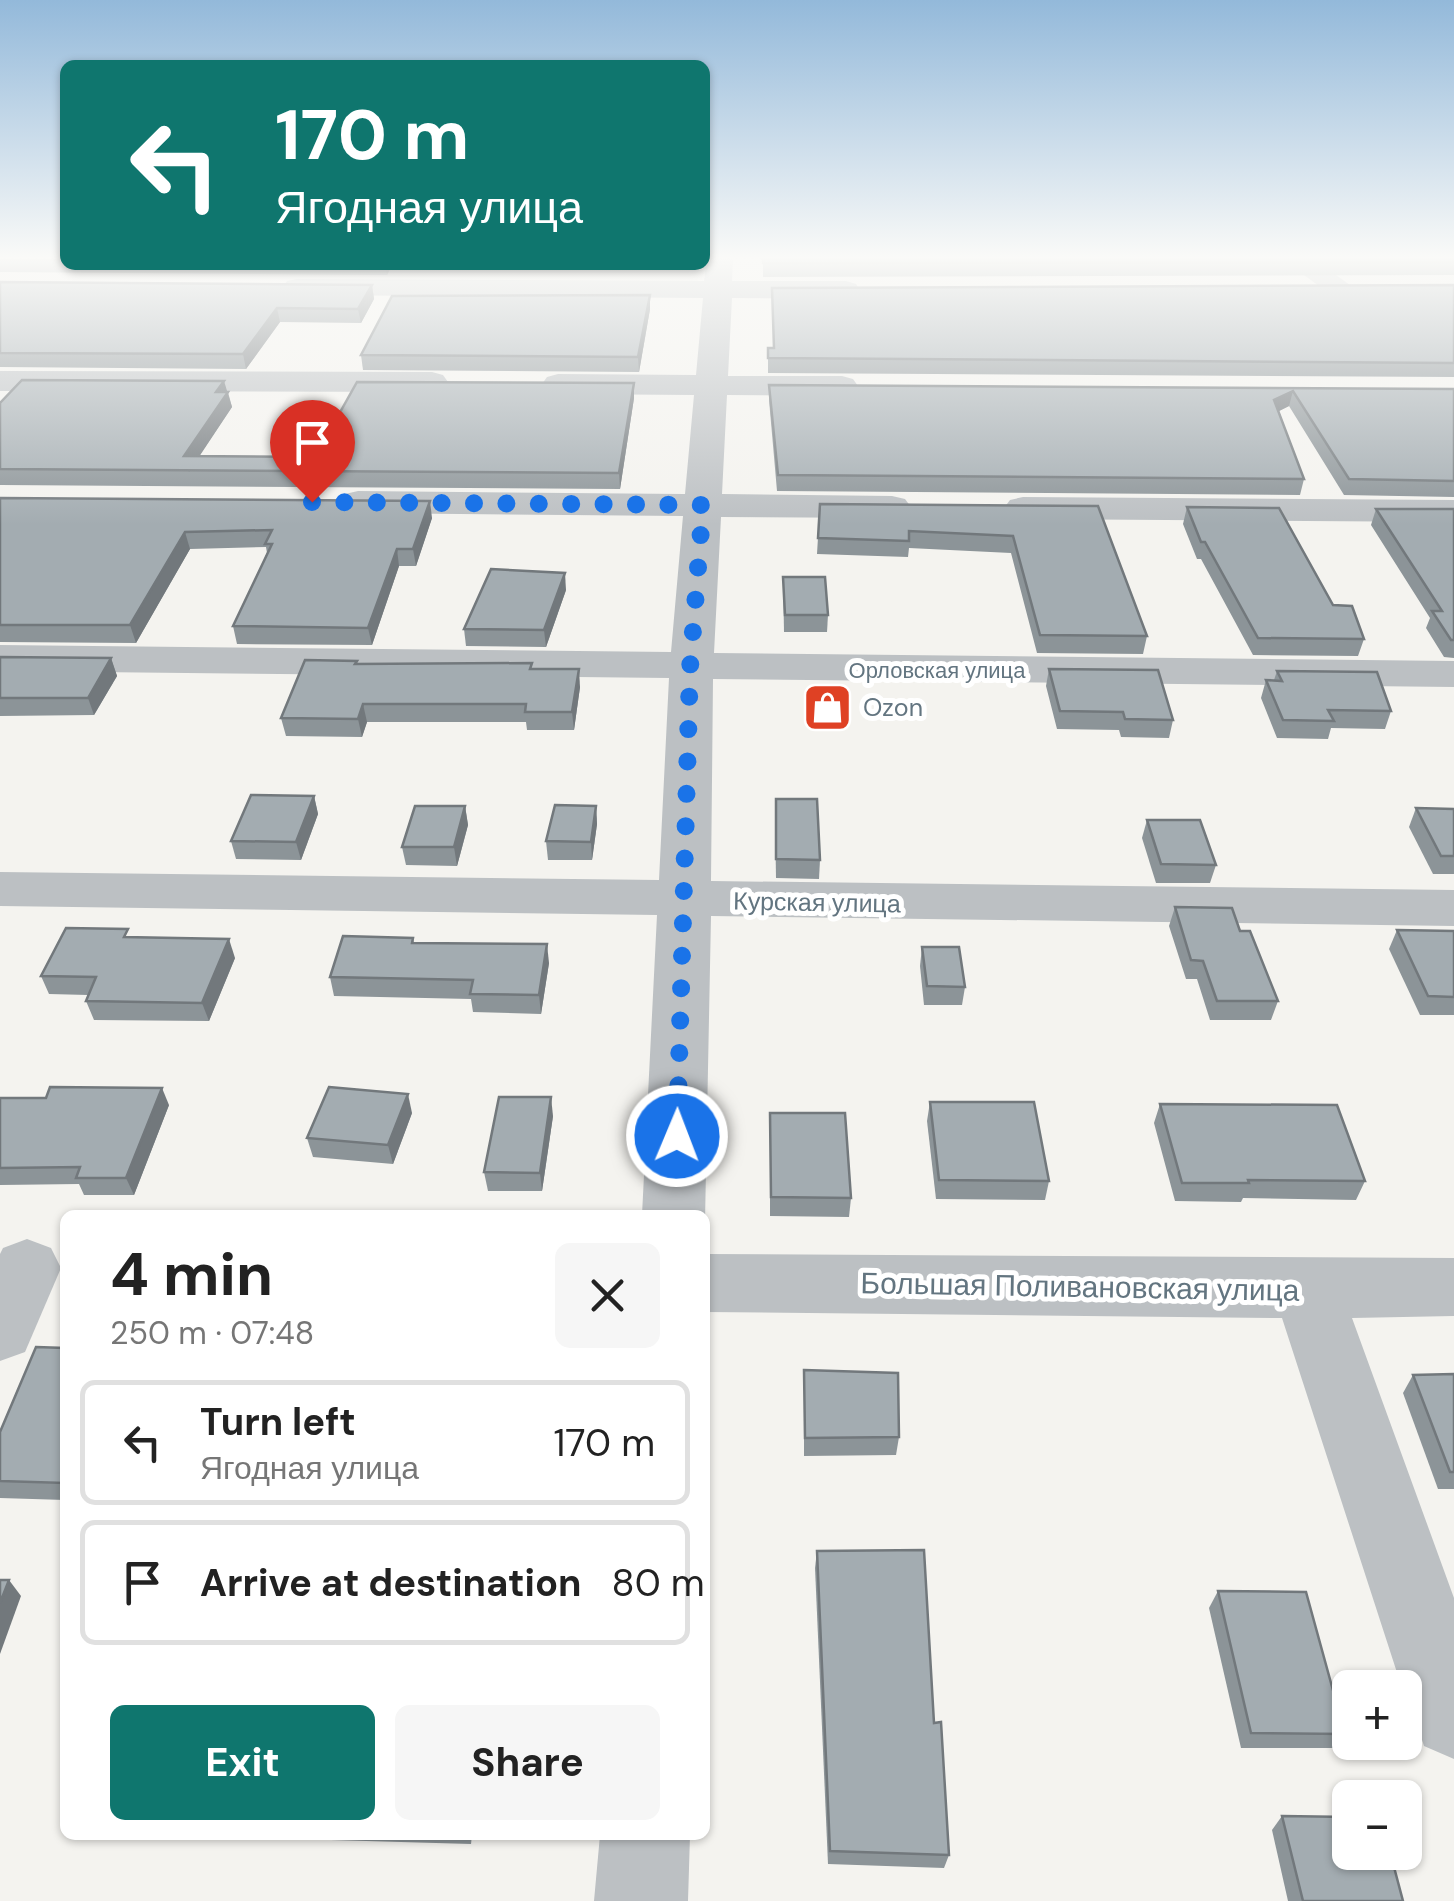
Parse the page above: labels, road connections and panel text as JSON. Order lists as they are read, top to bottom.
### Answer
{
  "streets": {
    "street": ["Орловская улица", "Курская улица", "Большая Поливановская улица"]
  },
  "places": {
    "shop": ["Ozon"]
  },
  "page": {
    "turn": ["170 m", "Ягодная улица"],
    "heading": ["4 min", "250 m · 07:48"],
    "list": [
      {
        "name": "Turn left",
        "note": "Ягодная улица",
        "value": "170 m"
      },
      {
        "name": "Arrive at destination",
        "value": "80 m"
      }
    ],
    "map_buttons": ["+", "−"],
    "buttons": ["Exit", "Share"]
  }
}
